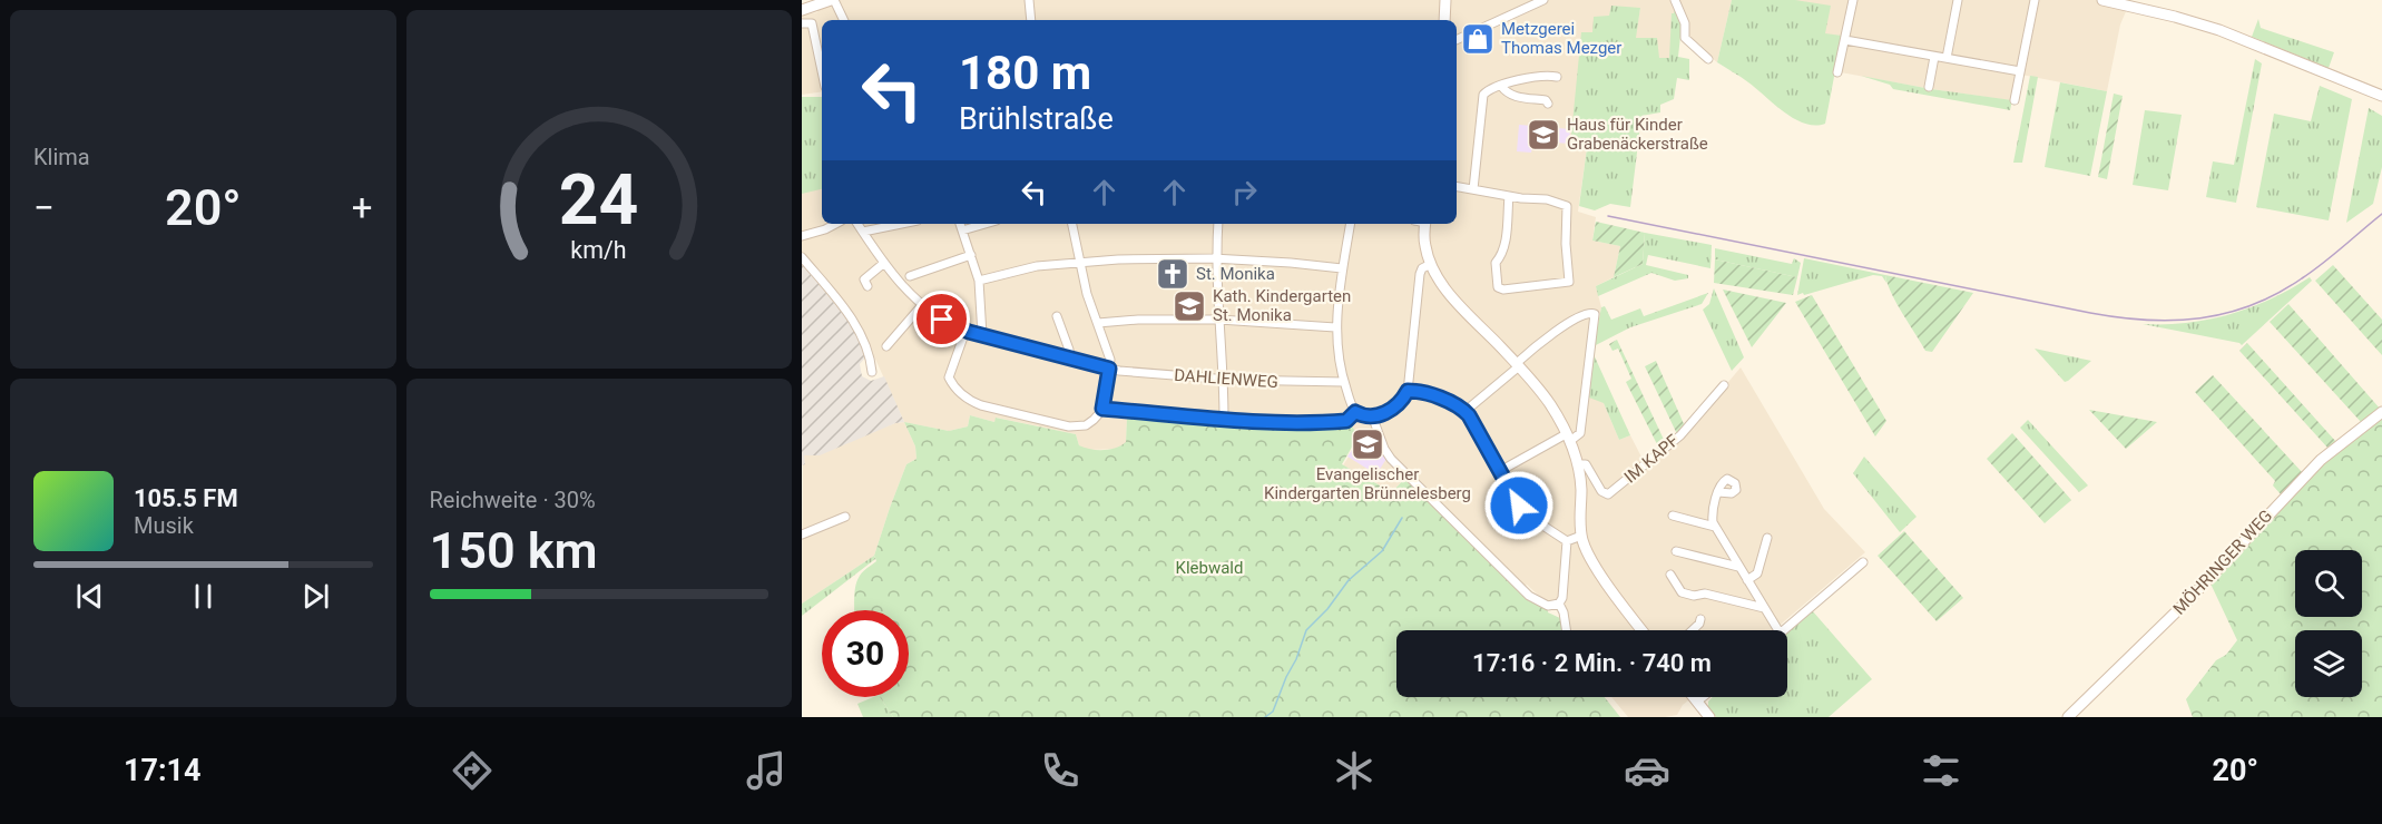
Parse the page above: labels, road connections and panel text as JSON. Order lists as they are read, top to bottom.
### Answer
{
  "streets": {
    "street": ["DAHLIENWEG", "IM KAPF", "MÖHRINGER WEG"]
  },
  "parks": ["Klebwald"],
  "places": {
    "shop": ["Metzgerei Thomas Mezger"],
    "school or university": ["Haus für Kinder Grabenäckerstraße", "Kath. Kindergarten St. Monika", "Evangelischer Kindergarten Brünnelesberg"],
    "church": ["St. Monika"]
  },
  "page": {
    "tile": [
      "Klima",
      ["Reichweite · 30%", "150 km"]
    ],
    "turn": ["180 m", "Brühlstraße"],
    "heat": ["−", "20°", "+"],
    "song": ["105.5 FM", "Musik"],
    "limit": "30",
    "trip": "17:16 · 2 Min. · 740 m",
    "tabs": ["17:14", "20°"],
    "gauge": ["24", "km/h"]
  }
}
